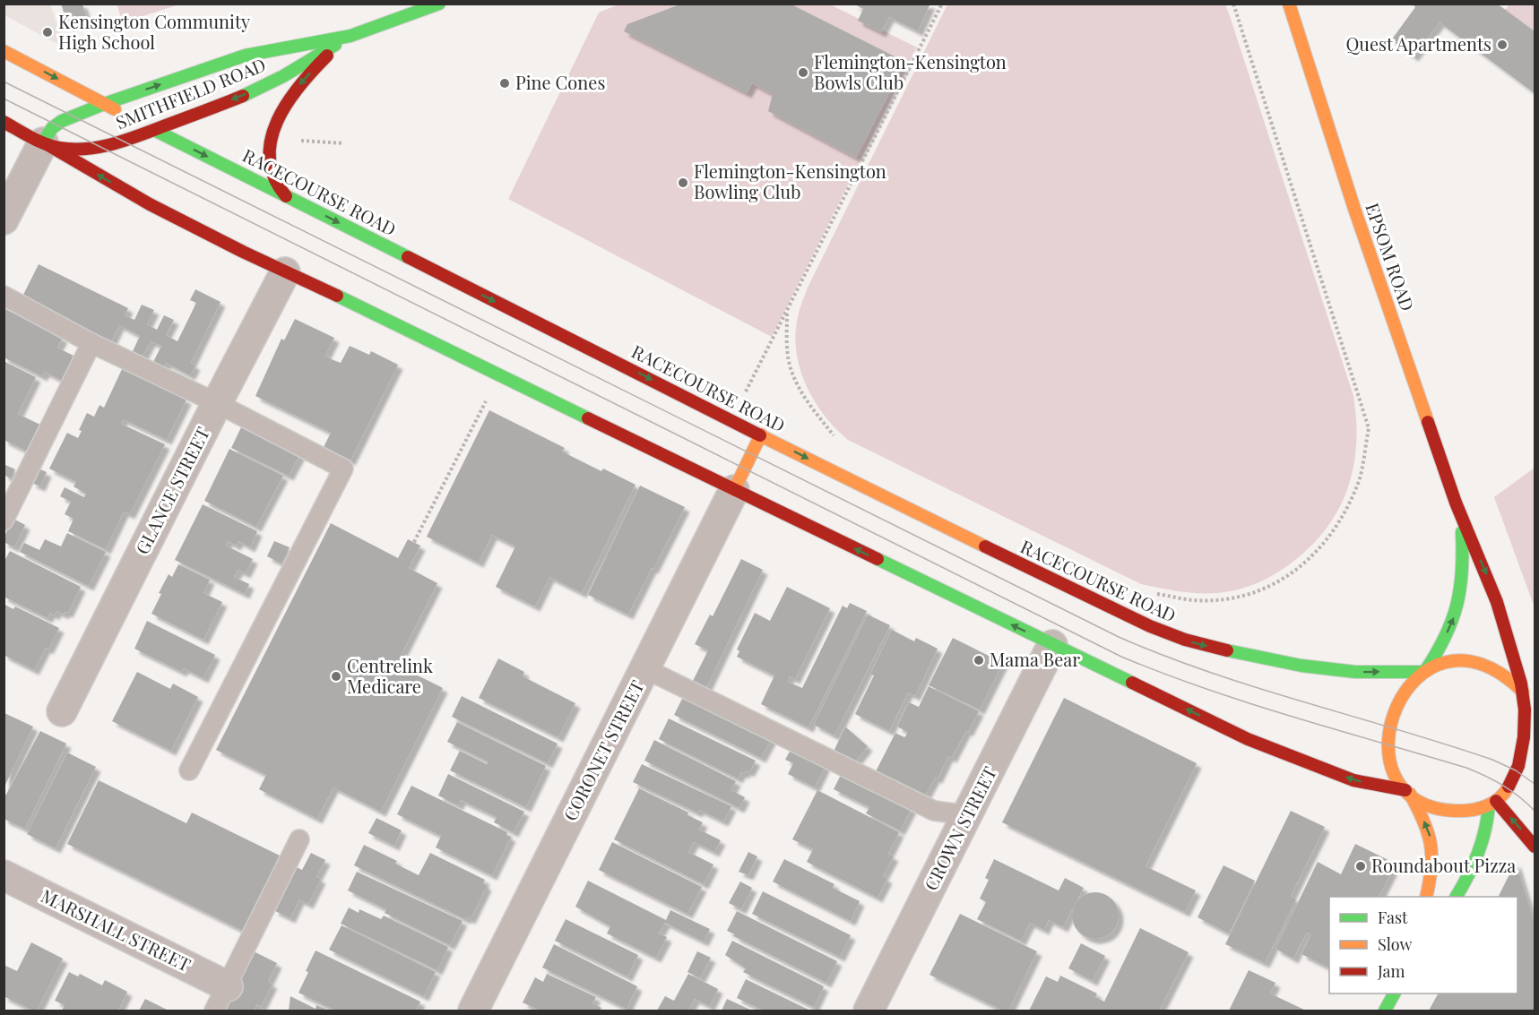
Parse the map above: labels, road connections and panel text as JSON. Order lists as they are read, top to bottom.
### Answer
{
  "streets": {
    "main road": ["SMITHFIELD ROAD", "RACECOURSE ROAD", "EPSOM ROAD"],
    "street": [
      "GLANCE STREET",
      "CORONET STREET",
      "CROWN STREET",
      "MARSHALL STREET"
    ]
  },
  "crossings": [
    ["SMITHFIELD ROAD", "RACECOURSE ROAD"],
    ["RACECOURSE ROAD", "EPSOM ROAD"]
  ],
  "places": [
    "Kensington Community High School",
    "Quest Apartments",
    "Flemington-Kensington Bowls Club",
    "Pine Cones",
    "Flemington-Kensington Bowling Club",
    "Mama Bear",
    "Centrelink Medicare",
    "Roundabout Pizza"
  ],
  "legend": ["Fast", "Slow", "Jam"]
}
